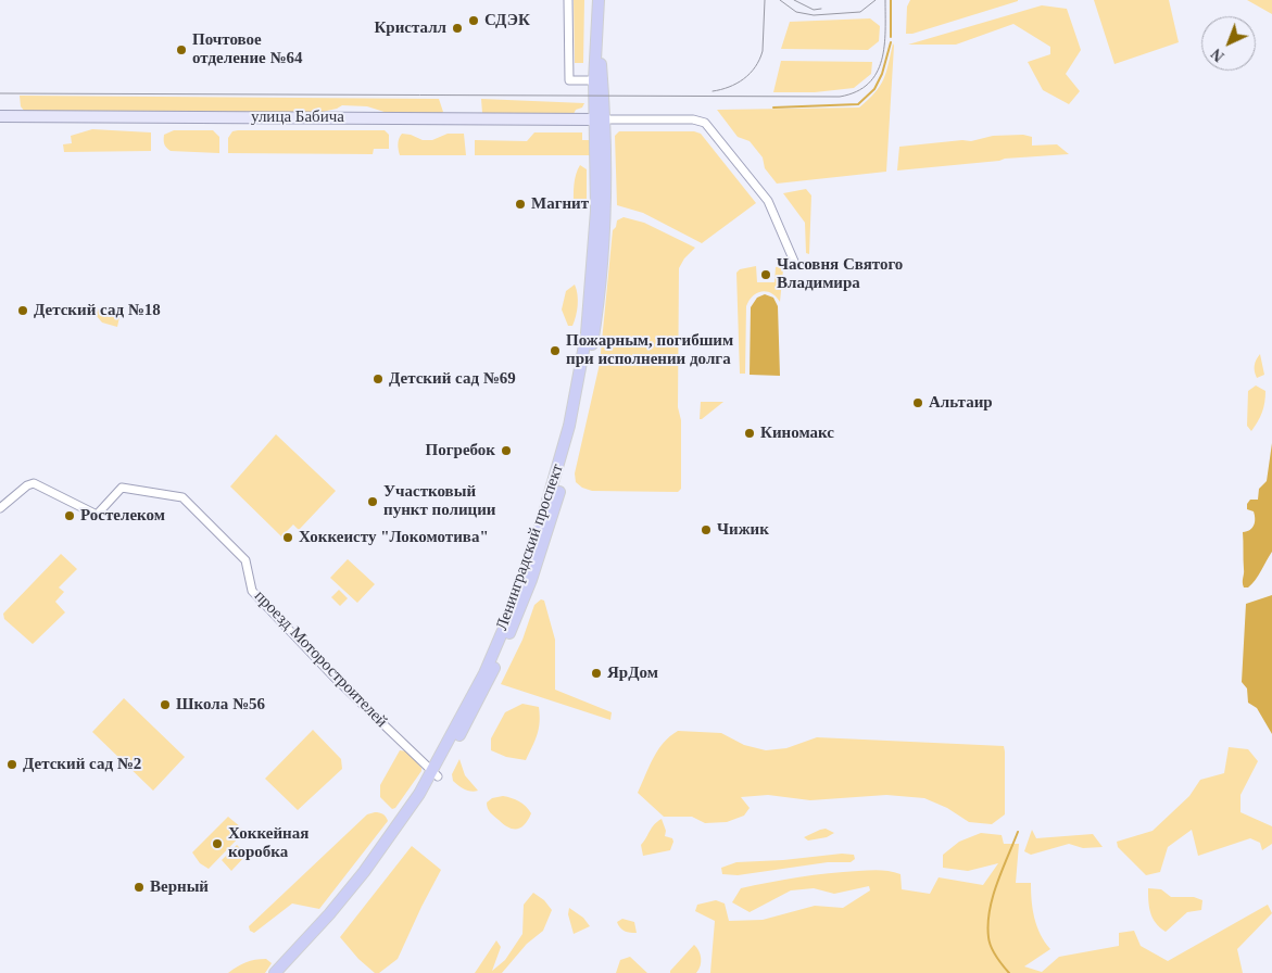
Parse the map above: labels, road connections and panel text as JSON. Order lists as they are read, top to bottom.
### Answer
{
  "streets": {
    "main road": ["Ленинградский проспект"],
    "street": ["улица Бабича", "проезд Моторостроителей"]
  },
  "crossings": [
    ["улица Бабича", "Ленинградский проспект"],
    ["Ленинградский проспект", "проезд Моторостроителей"]
  ],
  "places": [
    "СДЭК",
    "Кристалл",
    "Почтовое отделение №64",
    "Магнит",
    "Часовня Святого Владимира",
    "Детский сад №18",
    "Пожарным, погибшим при исполнении долга",
    "Детский сад №69",
    "Альтаир",
    "Киномакс",
    "Погребок",
    "Участковый пункт полиции",
    "Ростелеком",
    "Чижик",
    "Хоккеисту \"Локомотива\"",
    "ЯрДом",
    "Школа №56",
    "Детский сад №2",
    "Хоккейная коробка",
    "Верный"
  ],
  "north": "bottom left"
}
